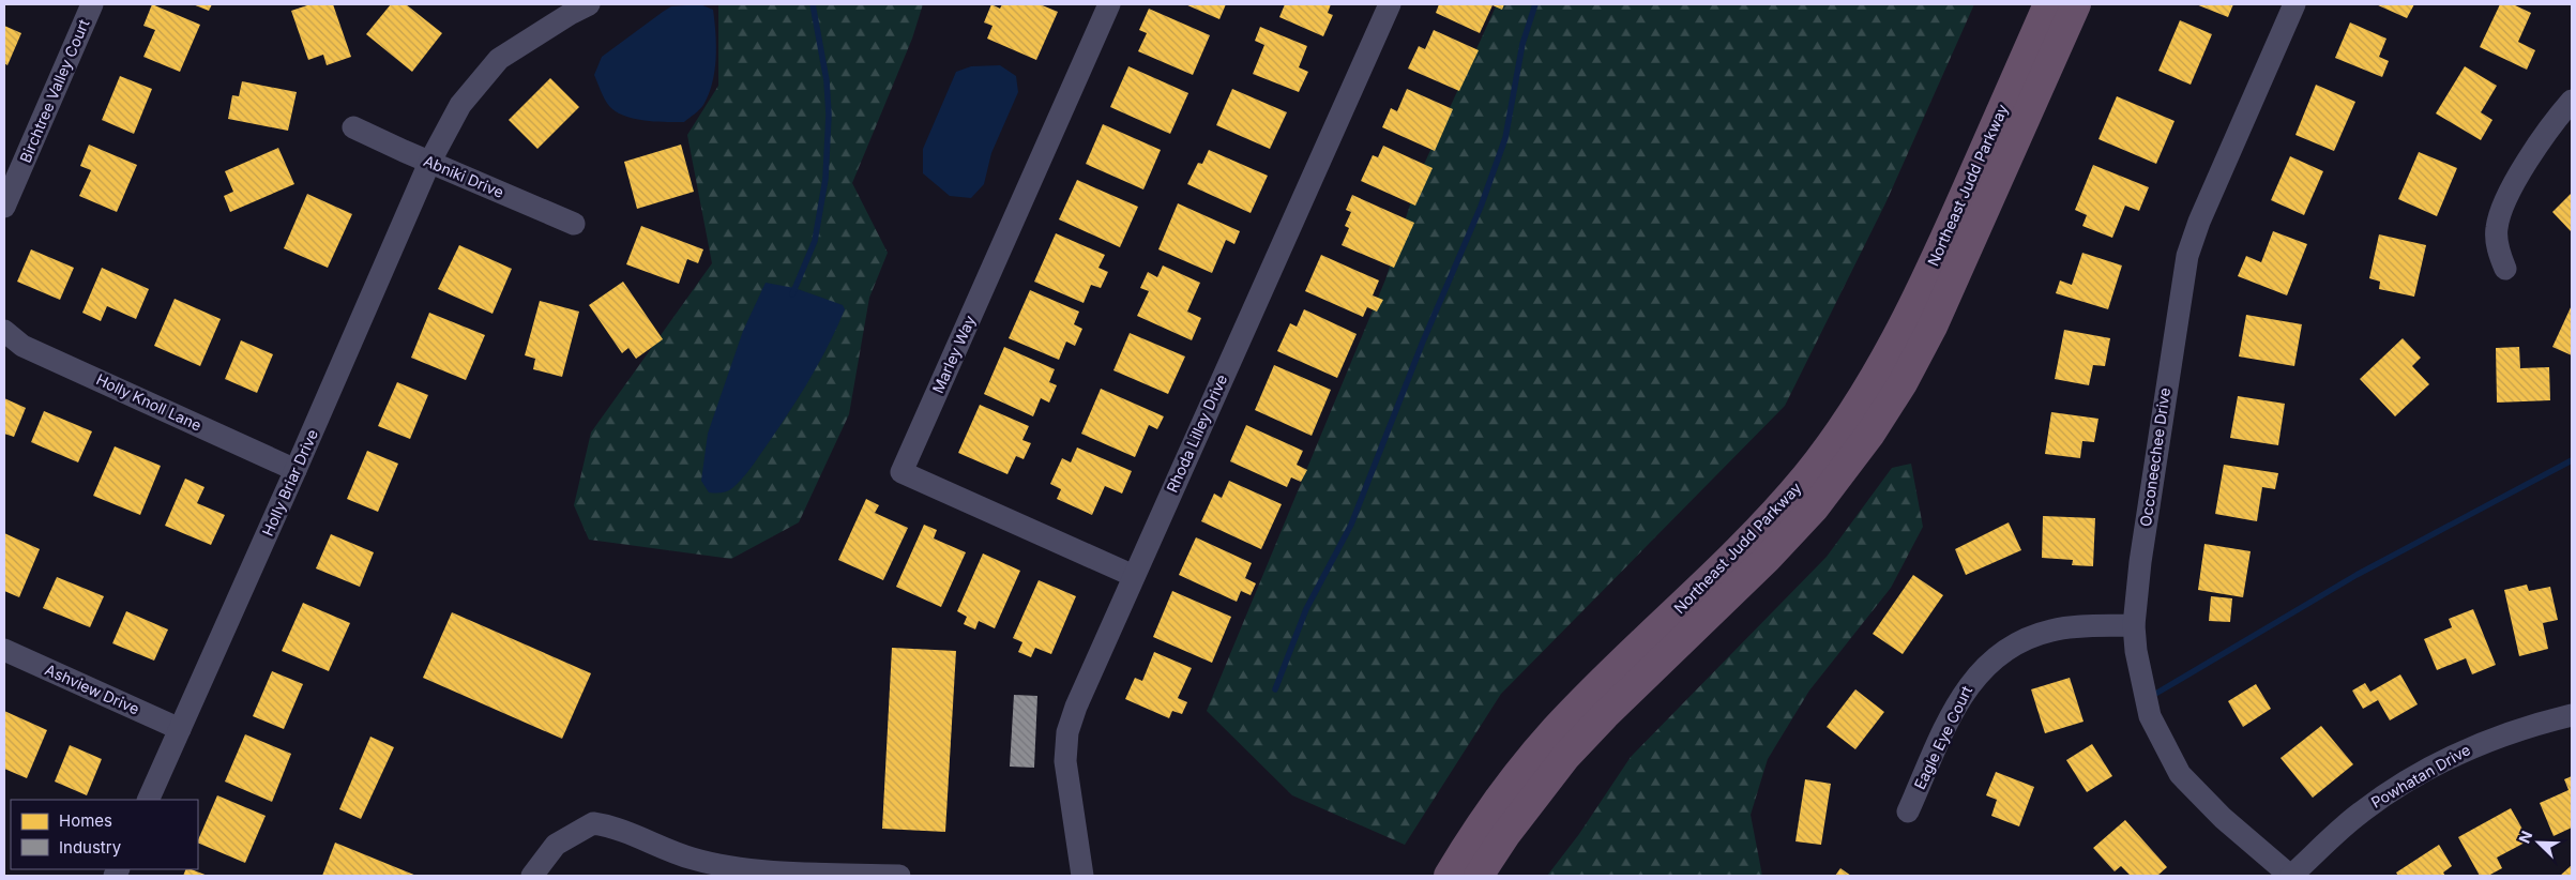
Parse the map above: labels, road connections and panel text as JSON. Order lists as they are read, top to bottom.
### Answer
{
  "streets": {
    "highway": ["Northeast Judd Parkway"],
    "street": [
      "Birchtree Valley Court",
      "Abniki Drive",
      "Marley Way",
      "Holly Knoll Lane",
      "Rhoda Lilley Drive",
      "Occoneechee Drive",
      "Holly Briar Drive",
      "Ashview Drive",
      "Eagle Eye Court",
      "Powhatan Drive"
    ]
  },
  "crossings": [
    ["Abniki Drive", "Holly Briar Drive"],
    ["Marley Way", "Rhoda Lilley Drive"],
    ["Holly Knoll Lane", "Holly Briar Drive"],
    ["Occoneechee Drive", "Eagle Eye Court"],
    ["Occoneechee Drive", "Powhatan Drive"],
    ["Holly Briar Drive", "Ashview Drive"]
  ],
  "legend": ["Homes", "Industry"],
  "north": "top left"
}
